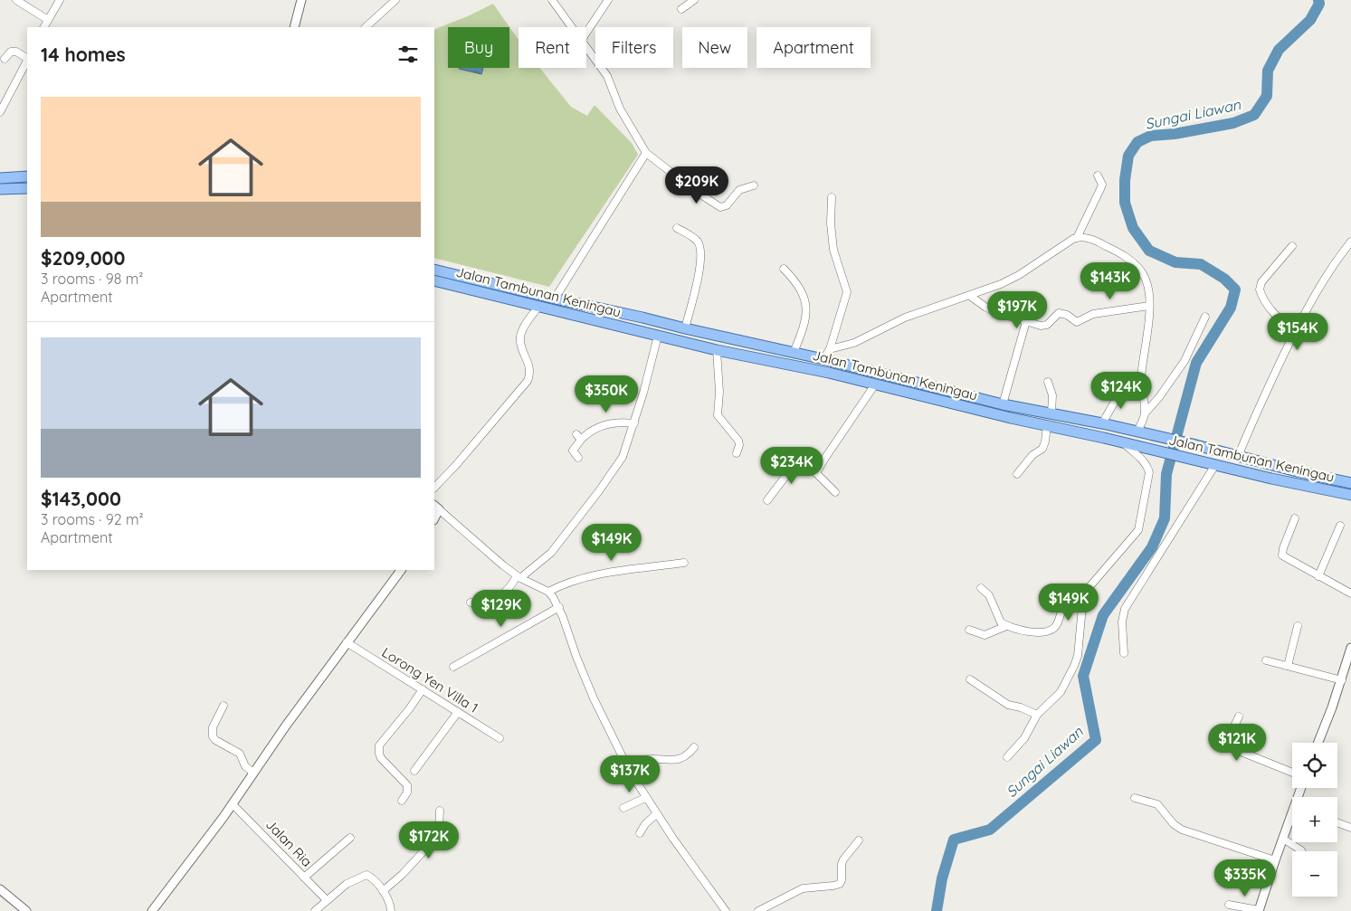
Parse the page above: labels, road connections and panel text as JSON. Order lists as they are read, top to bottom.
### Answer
{
  "streets": {
    "main road": ["Jalan Tambunan Keningau"],
    "street": ["Lorong Yen Villa 1", "Jalan Ria"]
  },
  "water": ["Sungai Liawan"],
  "page": {
    "chip": [
      "Buy",
      "Rent",
      "Filters",
      "New",
      "Apartment"
    ],
    "heading": "14 homes",
    "list": [
      {
        "name": "$209,000",
        "note": "3 rooms · 98 m² · Apartment"
      },
      {
        "name": "$143,000",
        "note": "3 rooms · 92 m² · Apartment"
      }
    ],
    "price": [
      "$209K",
      "$143K",
      "$197K",
      "$154K",
      "$124K",
      "$350K",
      "$234K",
      "$149K",
      "$149K",
      "$129K",
      "$121K",
      "$137K",
      "$172K",
      "$335K"
    ],
    "map_buttons": ["+", "−"]
  }
}
